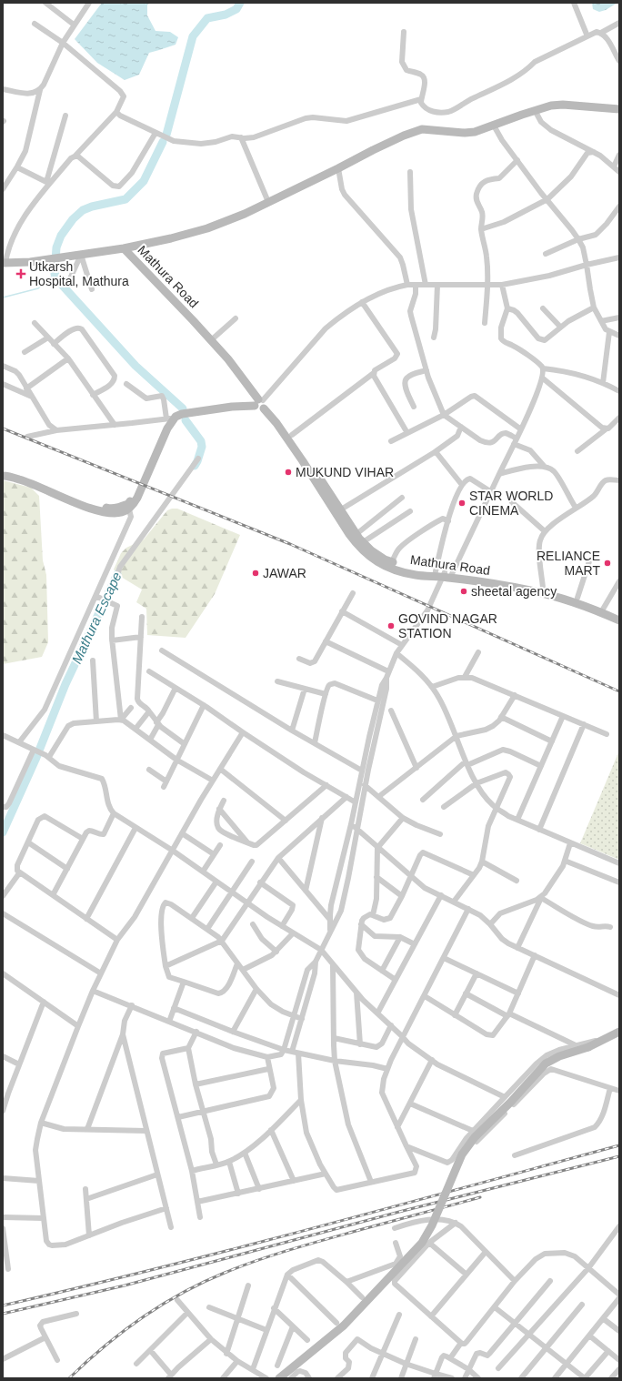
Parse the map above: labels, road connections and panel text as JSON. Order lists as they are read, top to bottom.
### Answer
{
  "streets": {
    "street": ["Mathura Road"]
  },
  "water": ["Mathura Escape"],
  "places": {
    "health": ["Utkarsh Hospital, Mathura"],
    "other": [
      "MUKUND VIHAR",
      "STAR WORLD CINEMA",
      "RELIANCE MART",
      "JAWAR",
      "sheetal agency",
      "GOVIND NAGAR STATION"
    ]
  }
}
